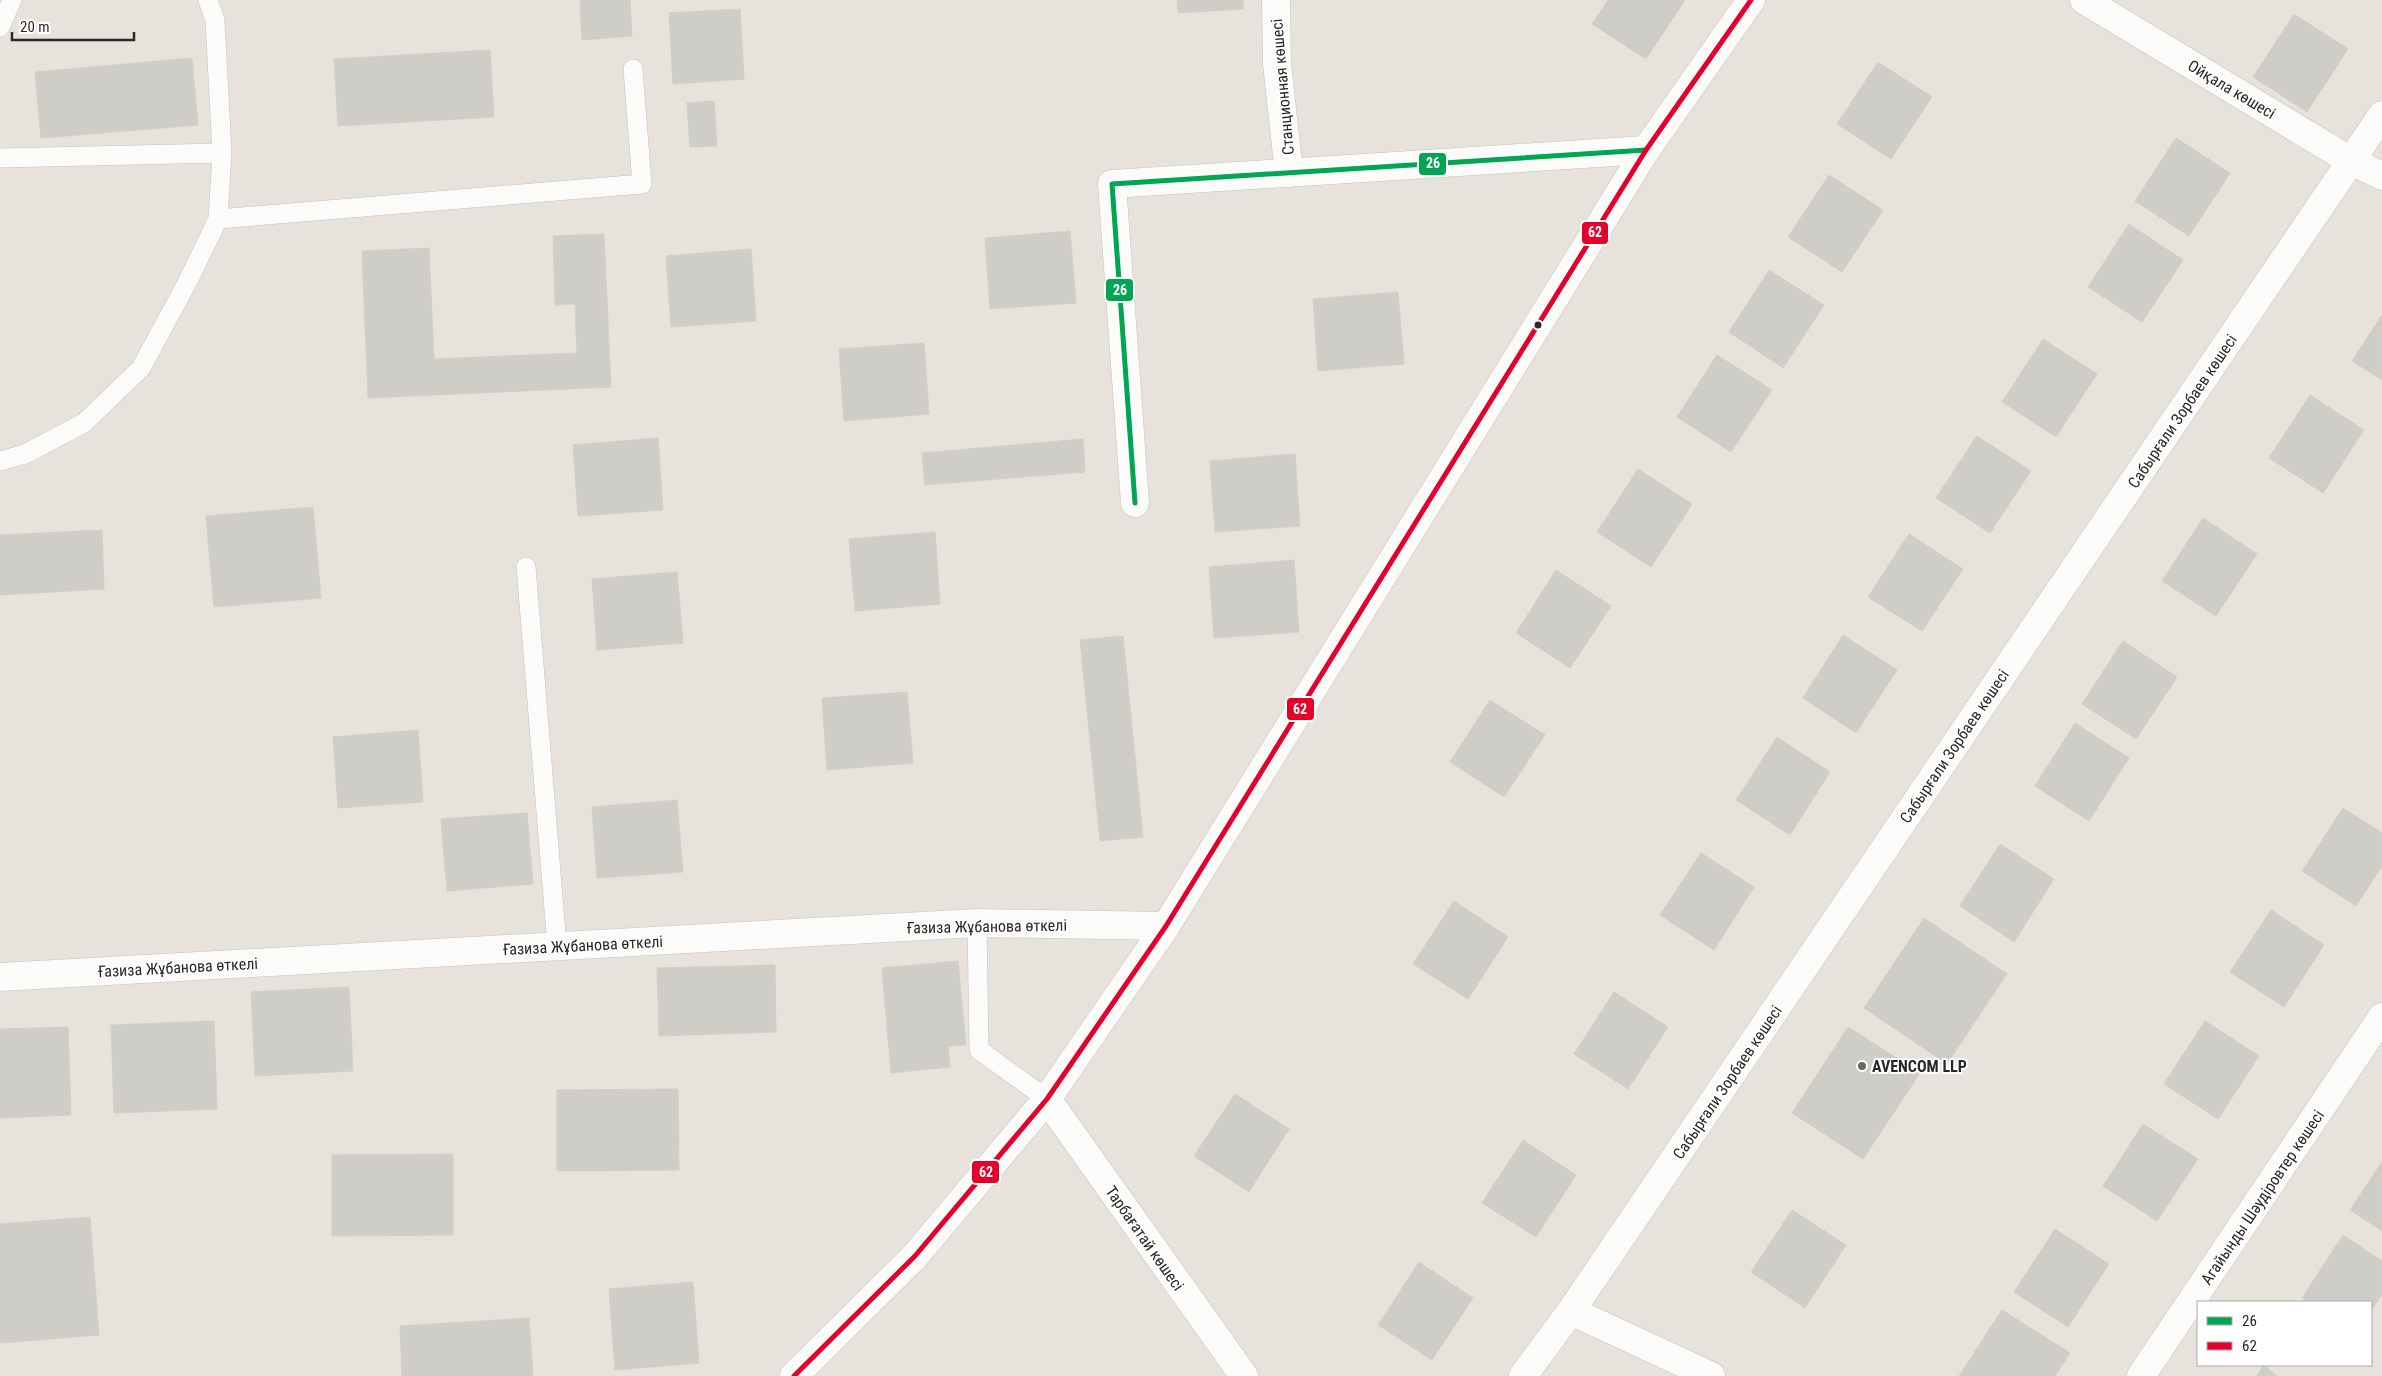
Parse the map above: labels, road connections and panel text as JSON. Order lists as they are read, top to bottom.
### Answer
{
  "streets": {
    "street": [
      "Станционная көшесі",
      "Ойқала көшесі",
      "Сабырғали Зорбаев көшесі",
      "Ғазиза Жұбанова өткелі",
      "Агайынды Шәудіровтер көшесi",
      "Тарбағатай көшесi"
    ]
  },
  "crossings": [
    ["Ойқала көшесі", "Сабырғали Зорбаев көшесі"]
  ],
  "places": ["AVENCOM LLP"],
  "lines": ["transit line 62", "transit line 26"],
  "legend": ["26", "62"],
  "scale_bar": "20 m"
}
